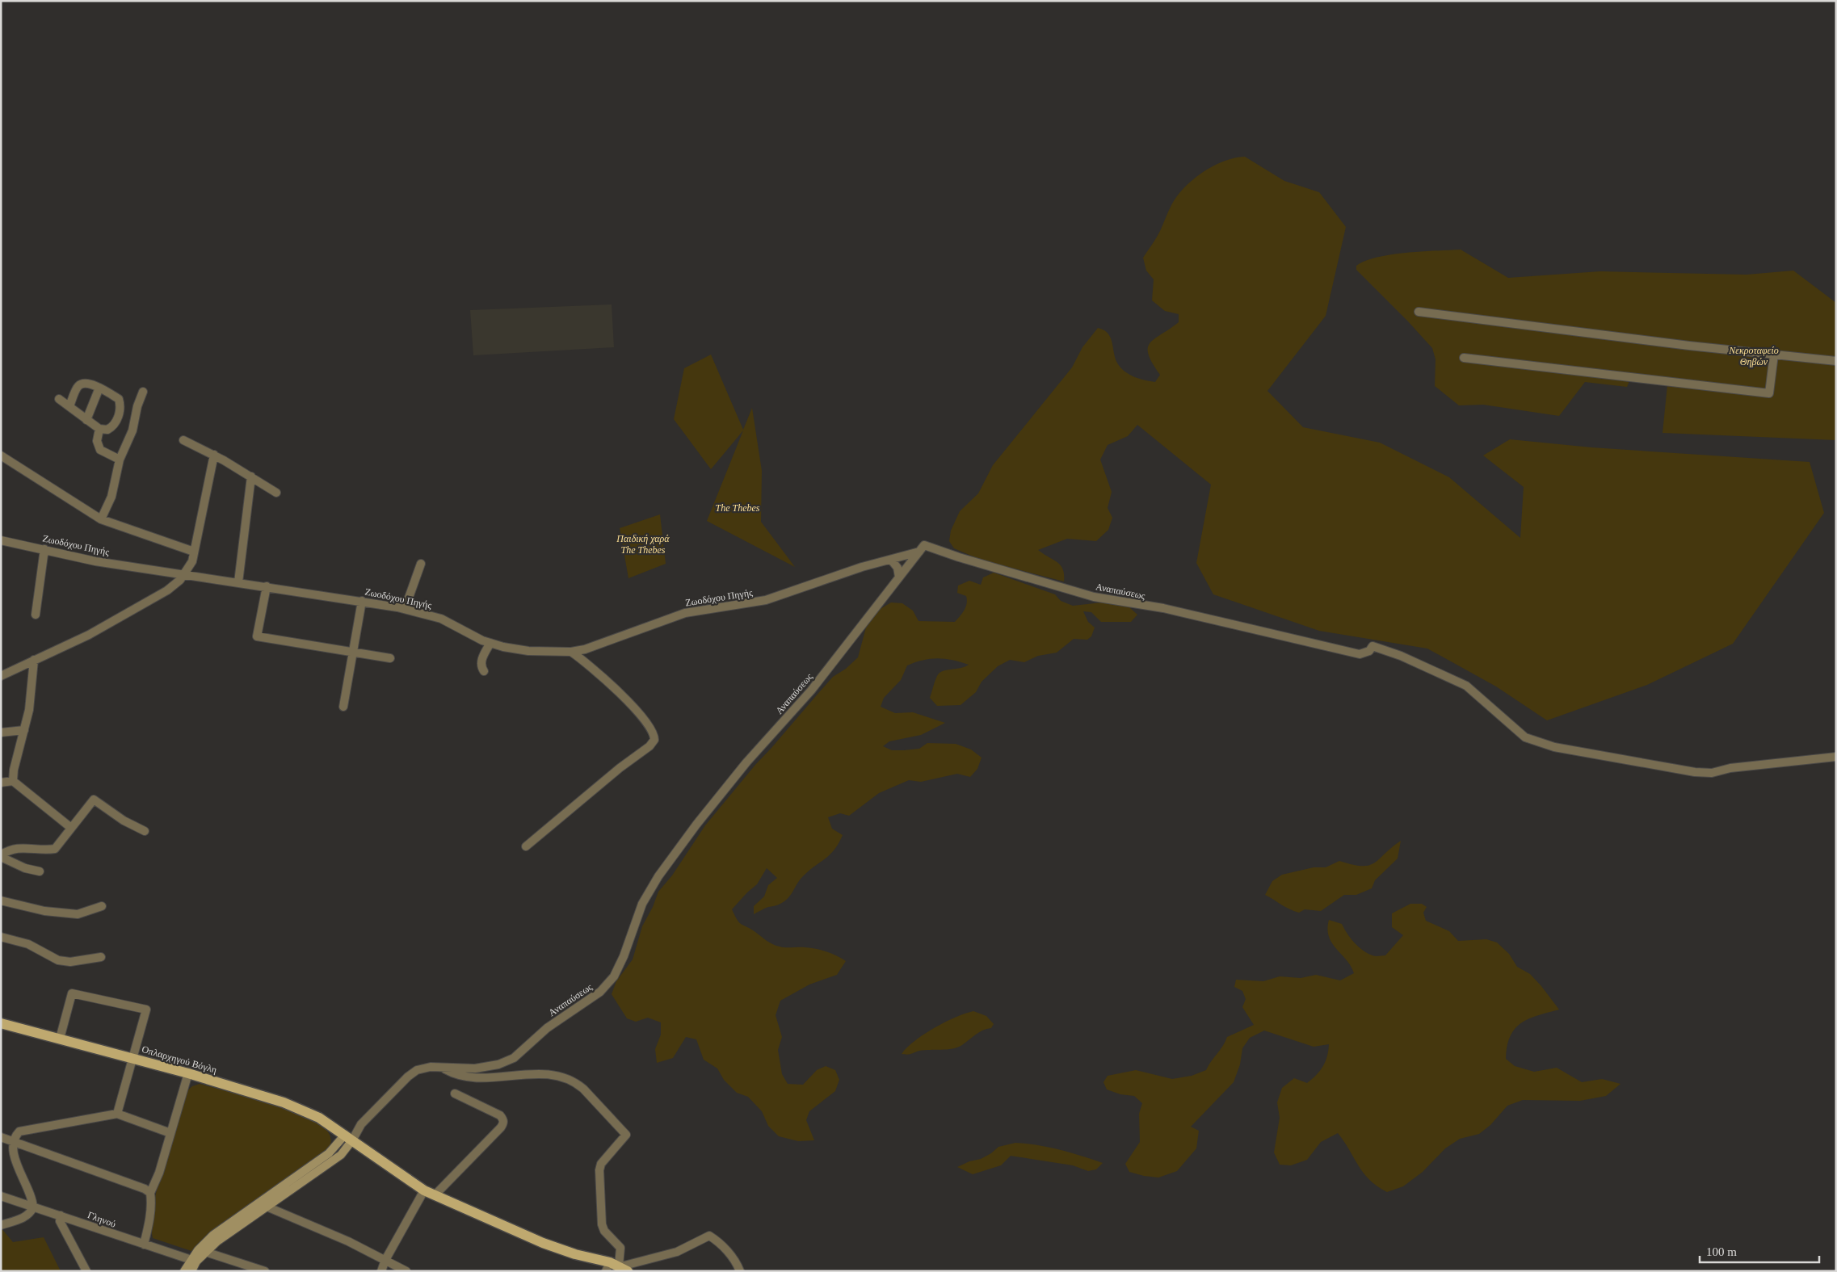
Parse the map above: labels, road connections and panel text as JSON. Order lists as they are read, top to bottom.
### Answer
{
  "streets": {
    "main road": ["Οπλαρχηγού Βόγλη"],
    "street": ["Ζωοδόχου Πηγής", "Αναπαύσεως", "Γληνού"]
  },
  "crossings": [
    ["Ζωοδόχου Πηγής", "Αναπαύσεως"],
    ["Αναπαύσεως", "Οπλαρχηγού Βόγλη"]
  ],
  "parks": ["Νεκροταφείο Θηβών", "The Thebes", "Παιδική χαρά The Thebes"],
  "scale_bar": "100 m"
}
